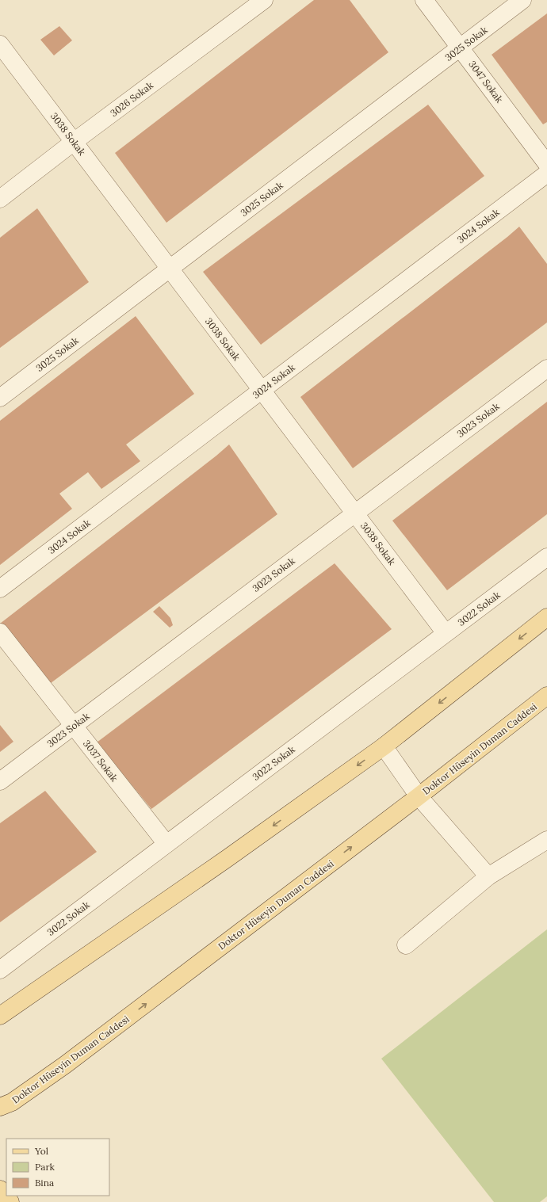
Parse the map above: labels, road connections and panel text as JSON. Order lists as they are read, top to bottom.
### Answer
{
  "streets": {
    "main road": ["Doktor Hüseyin Duman Caddesi"],
    "lane": [
      "3025 Sokak",
      "3047 Sokak",
      "3026 Sokak",
      "3038 Sokak",
      "3024 Sokak",
      "3023 Sokak",
      "3022 Sokak",
      "3037 Sokak"
    ]
  },
  "crossings": [
    ["3025 Sokak", "3047 Sokak"],
    ["3025 Sokak", "3038 Sokak"],
    ["3026 Sokak", "3038 Sokak"],
    ["3038 Sokak", "3024 Sokak"],
    ["3038 Sokak", "3023 Sokak"],
    ["3038 Sokak", "3022 Sokak"],
    ["3023 Sokak", "3037 Sokak"],
    ["3022 Sokak", "3037 Sokak"]
  ],
  "legend": ["Yol", "Park", "Bina"]
}
